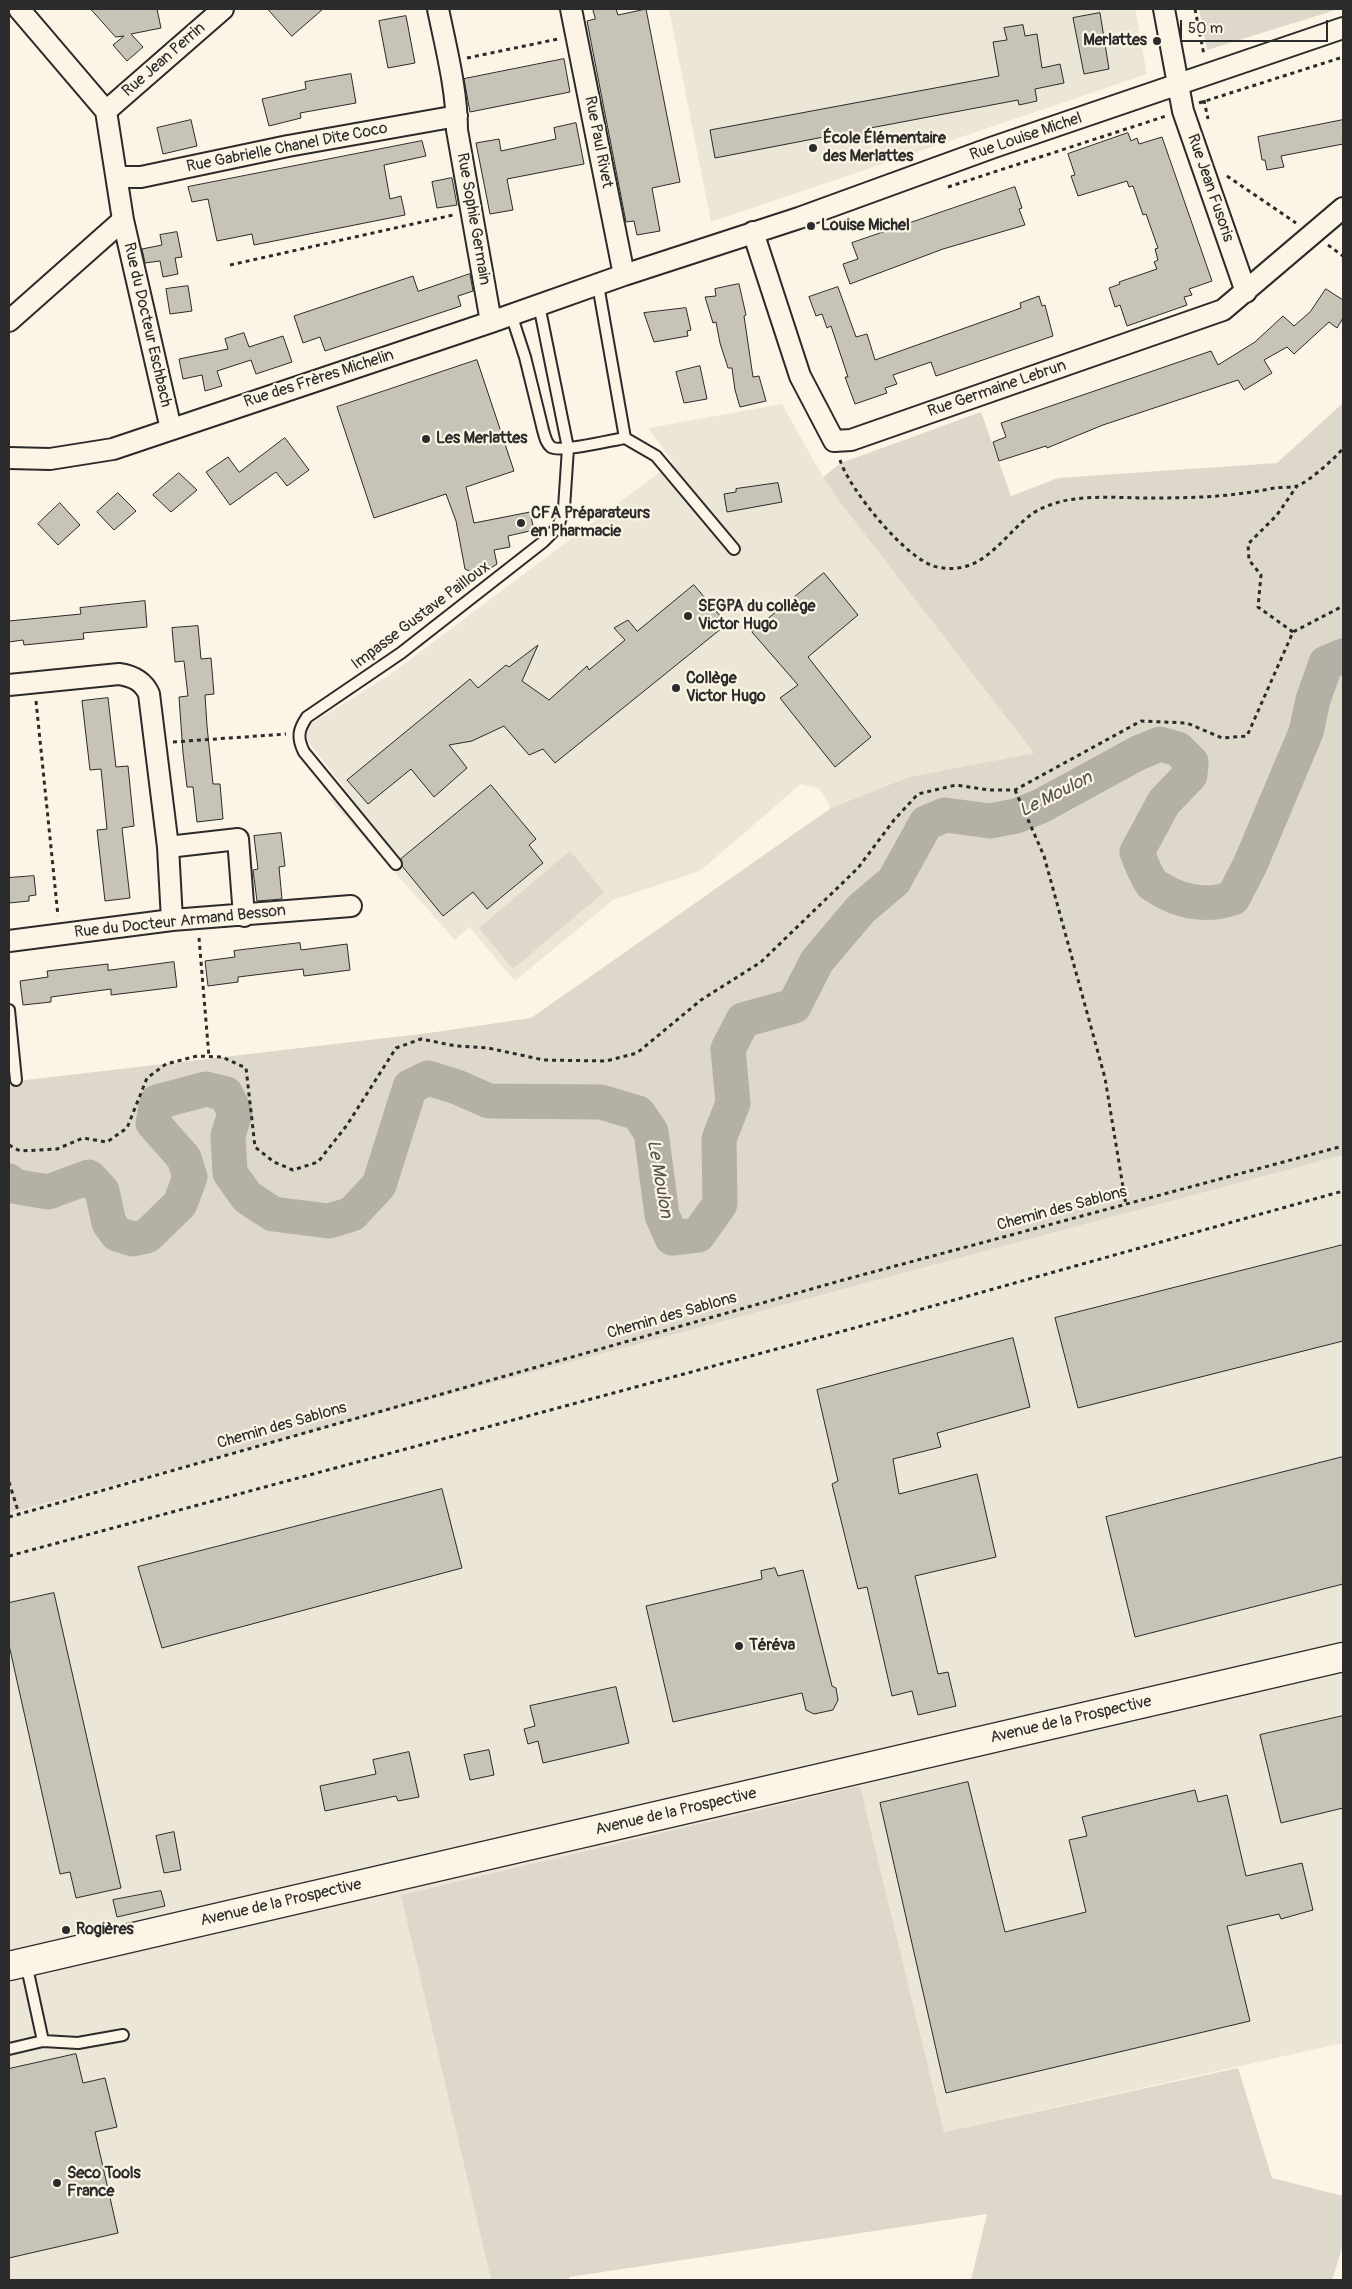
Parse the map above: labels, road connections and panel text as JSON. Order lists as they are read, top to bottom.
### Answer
{
  "streets": {
    "main road": ["Avenue de la Prospective"],
    "street": [
      "Rue Jean Perrin",
      "Rue Louise Michel",
      "Rue Paul Rivet",
      "Rue Gabrielle Chanel Dite Coco",
      "Rue Jean Fusoris",
      "Rue Sophie Germain",
      "Rue du Docteur Eschbach",
      "Rue des Frères Michelin",
      "Rue Germaine Lebrun",
      "Rue du Docteur Armand Besson"
    ],
    "lane": ["Impasse Gustave Pailloux"],
    "path": ["Chemin des Sablons"]
  },
  "crossings": [
    ["Rue Jean Perrin", "Rue du Docteur Eschbach"],
    ["Rue Louise Michel", "Rue Paul Rivet"],
    ["Rue Louise Michel", "Rue Jean Fusoris"],
    ["Rue Louise Michel", "Rue des Frères Michelin"],
    ["Rue Paul Rivet", "Rue des Frères Michelin"],
    ["Rue Gabrielle Chanel Dite Coco", "Rue Sophie Germain"],
    ["Rue Gabrielle Chanel Dite Coco", "Rue du Docteur Eschbach"],
    ["Rue Jean Fusoris", "Rue Germaine Lebrun"],
    ["Rue Sophie Germain", "Rue des Frères Michelin"],
    ["Rue du Docteur Eschbach", "Rue des Frères Michelin"],
    ["Rue des Frères Michelin", "Impasse Gustave Pailloux"]
  ],
  "water": ["Le Moulon"],
  "places": [
    "Merlattes",
    "École Élémentaire des Merlattes",
    "Louise Michel",
    "Les Merlattes",
    "CFA Préparateurs en Pharmacie",
    "SEGPA du collège Victor Hugo",
    "Collège Victor Hugo",
    "Téréva",
    "Rogières",
    "Seco Tools France"
  ],
  "scale_bar": "50 m"
}
